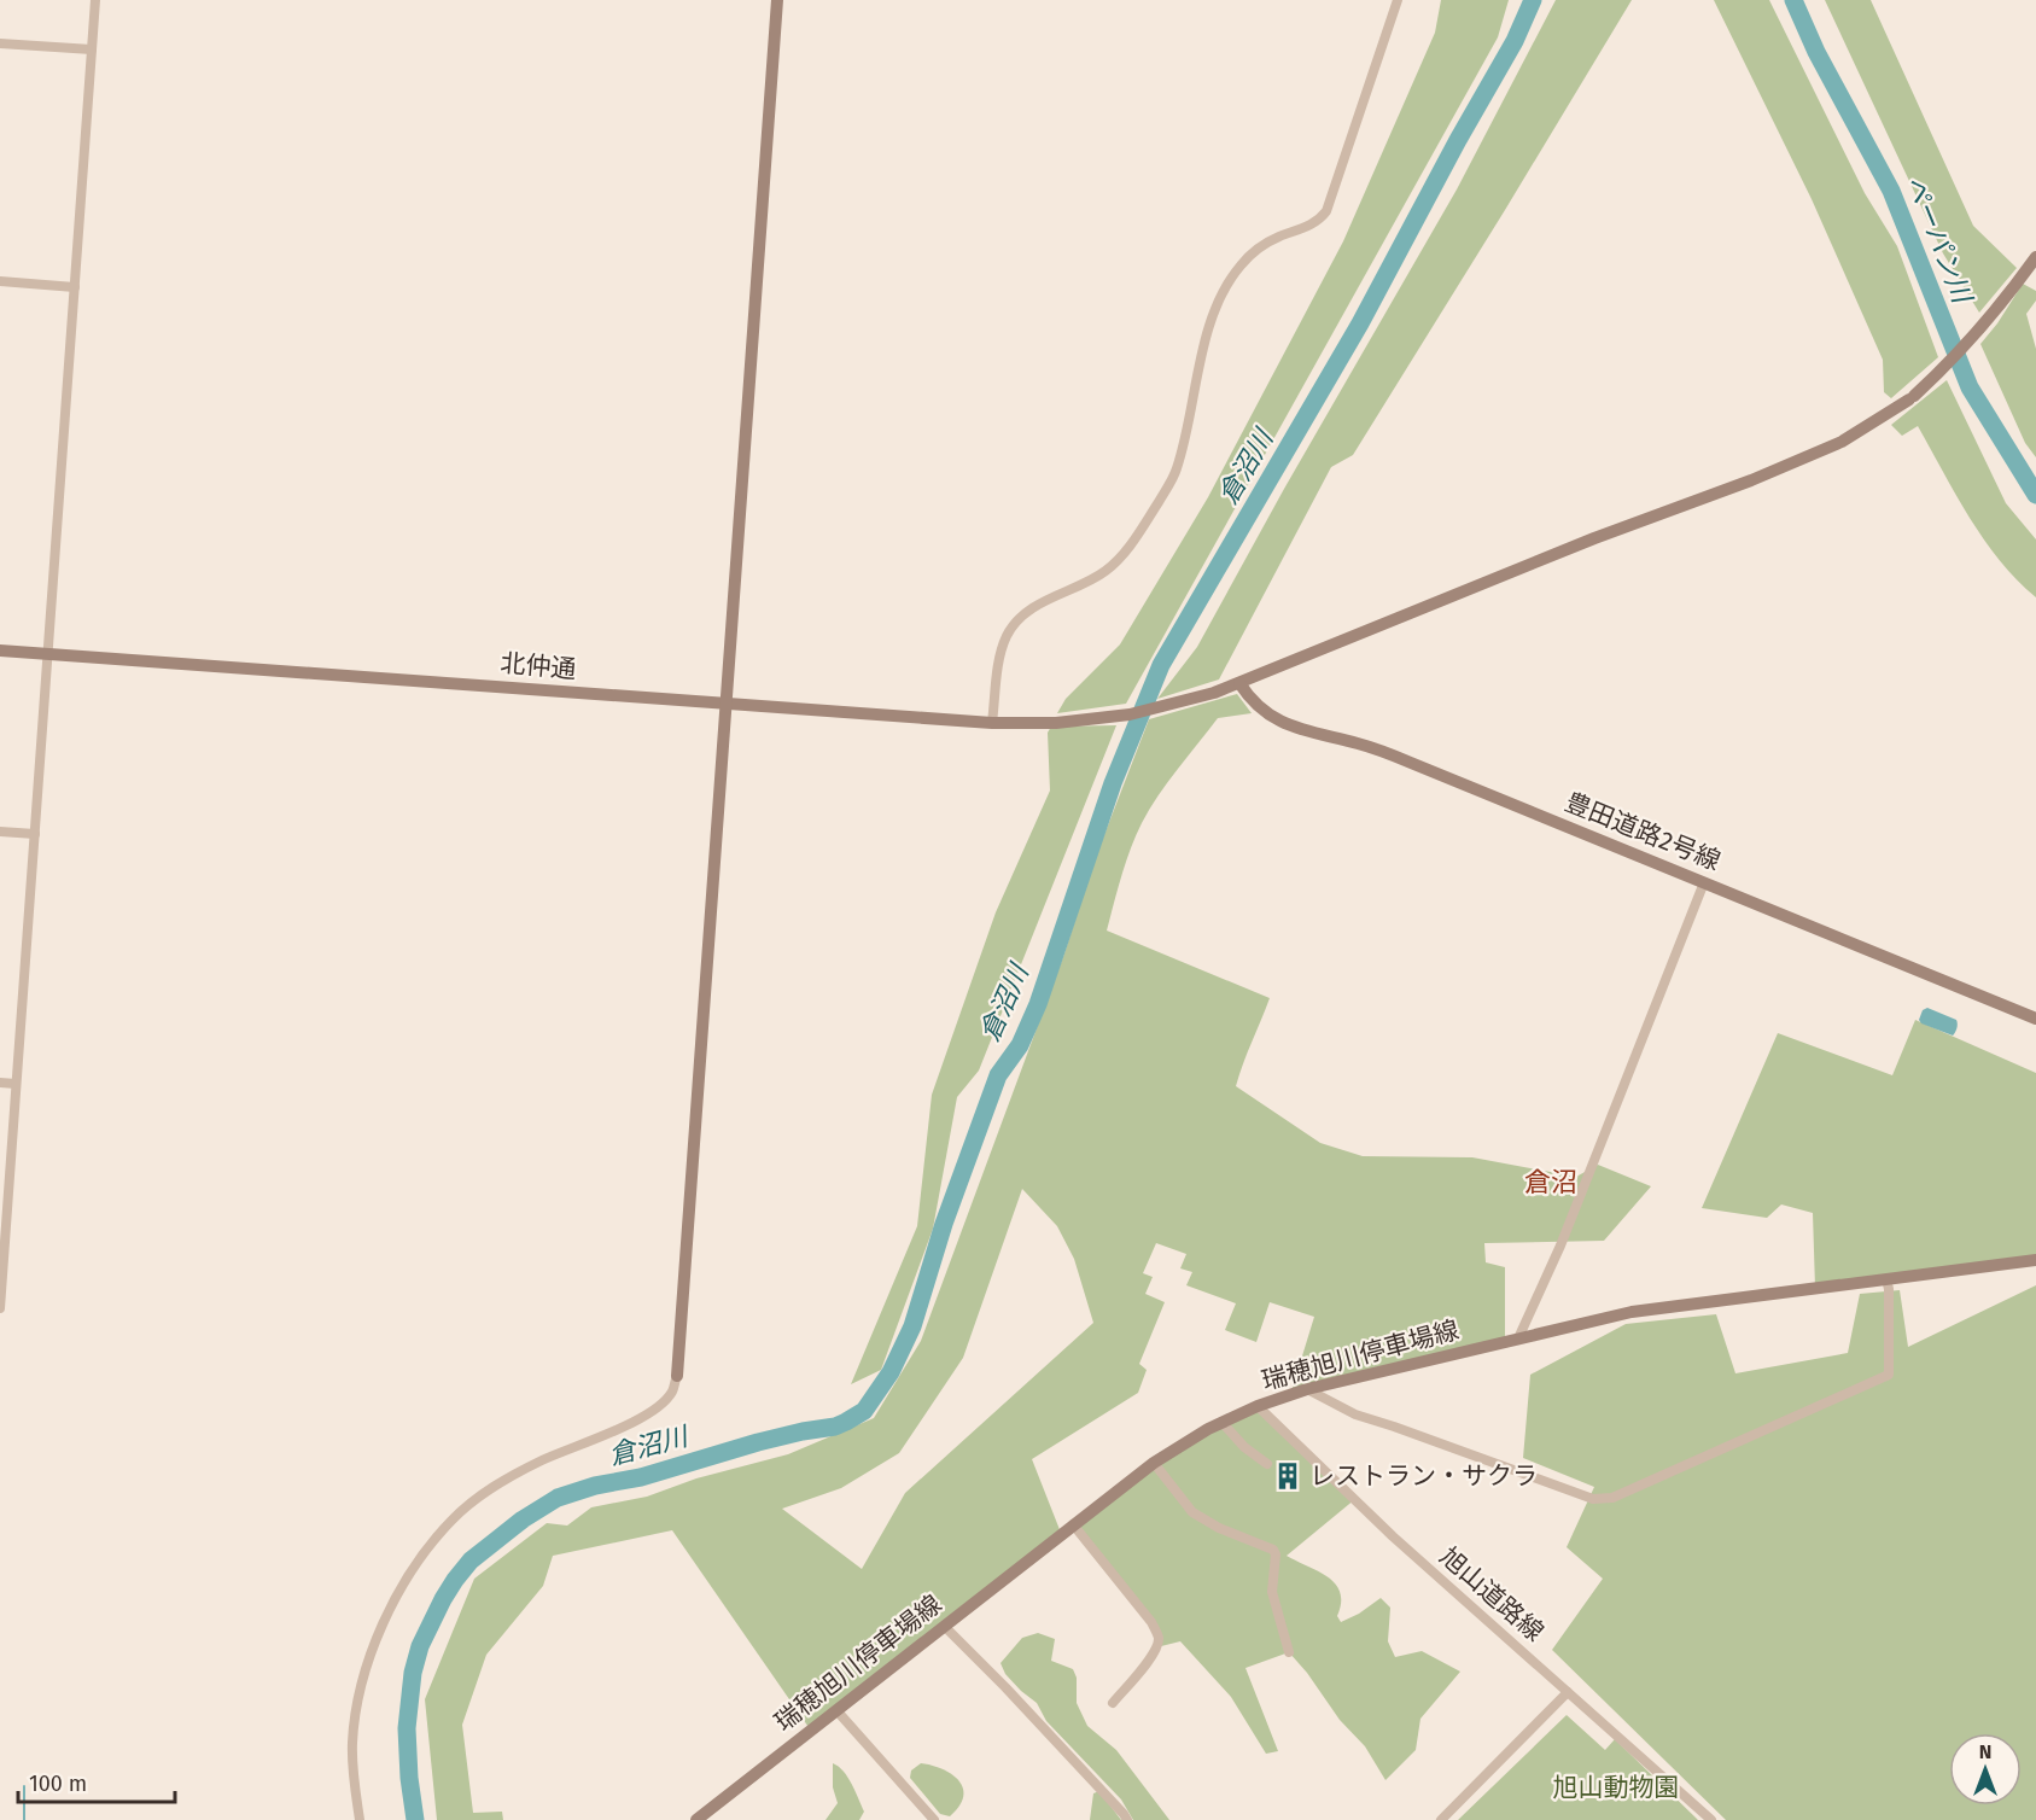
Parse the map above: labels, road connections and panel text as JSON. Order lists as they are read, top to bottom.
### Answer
{
  "streets": {
    "street": [
      "北仲通",
      "豊田道路2号線",
      "瑞穂旭川停車場線",
      "旭山道路線"
    ]
  },
  "crossings": [
    ["北仲通", "豊田道路2号線"],
    ["瑞穂旭川停車場線", "旭山道路線"]
  ],
  "districts": ["倉沼"],
  "water": ["ペーパン川", "倉沼川"],
  "parks": ["旭山動物園"],
  "places": {
    "building": ["レストラン・サクラ"]
  },
  "scale_bar": "100 m",
  "north": "top"
}
